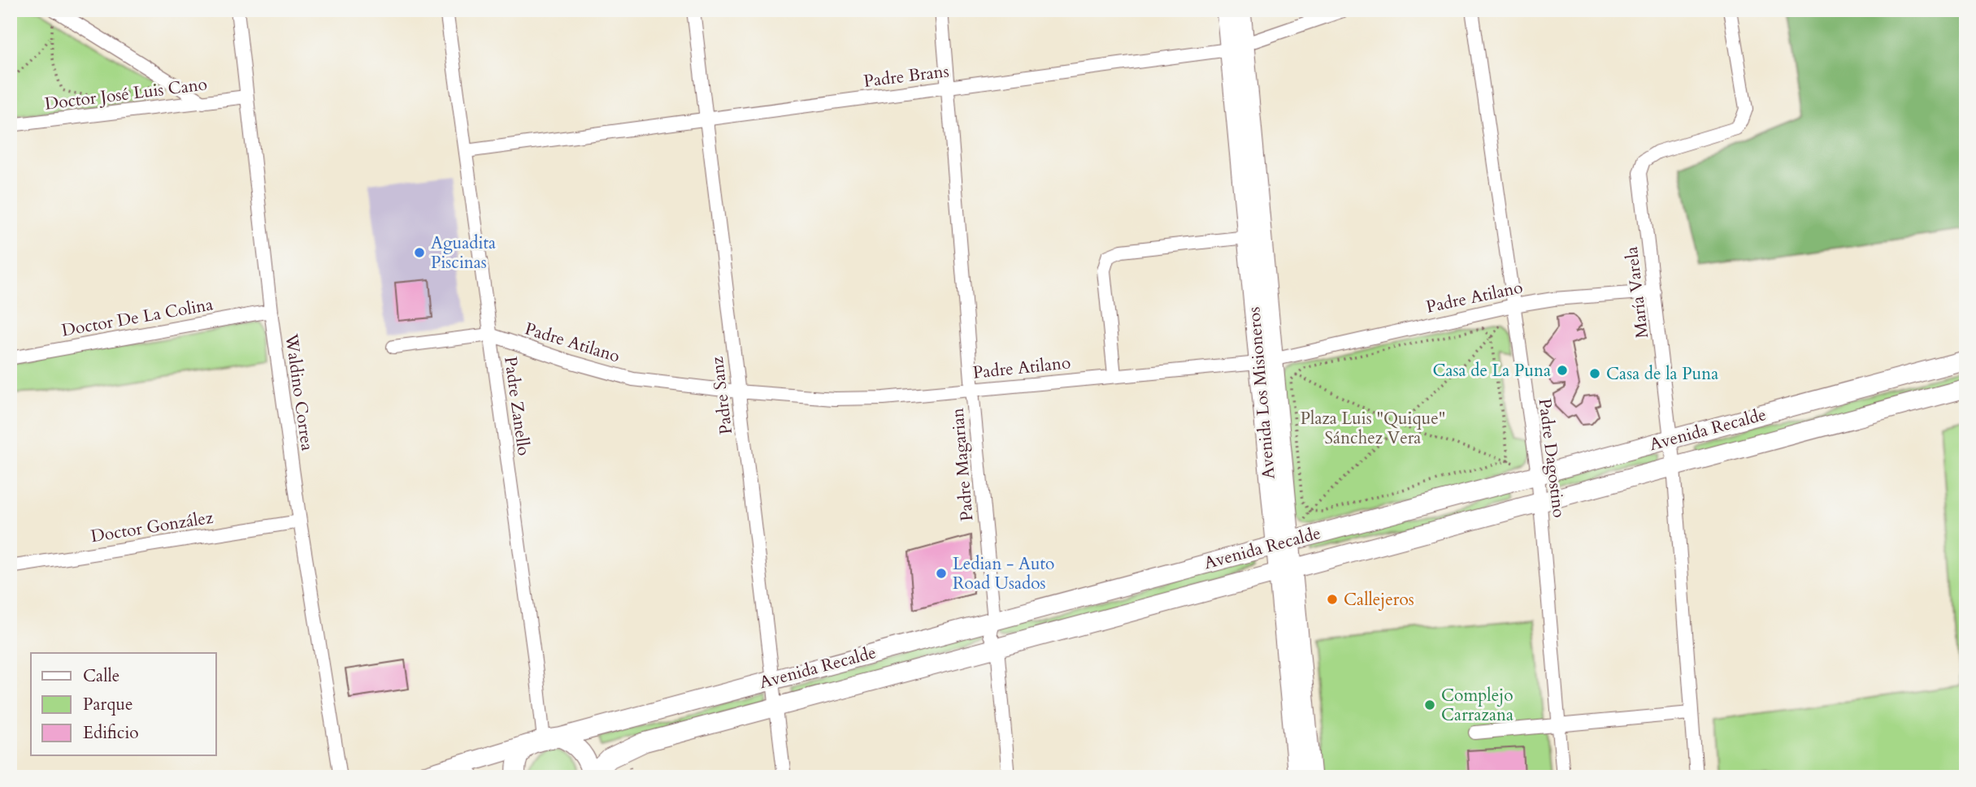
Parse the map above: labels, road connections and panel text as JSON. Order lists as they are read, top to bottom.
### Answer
{
  "streets": {
    "main road": ["Avenida Los Misioneros", "Avenida Recalde"],
    "street": [
      "Padre Brans",
      "Doctor José Luis Cano",
      "María Varela",
      "Padre Atilano",
      "Doctor De La Colina",
      "Waldino Correa",
      "Padre Sanz",
      "Padre Zanello",
      "Padre Dagostino",
      "Padre Magarian",
      "Doctor González"
    ]
  },
  "crossings": [
    ["Padre Brans", "Avenida Los Misioneros"],
    ["Padre Brans", "Padre Sanz"],
    ["Padre Brans", "Padre Zanello"],
    ["Padre Brans", "Padre Magarian"],
    ["Doctor José Luis Cano", "Waldino Correa"],
    ["María Varela", "Padre Atilano"],
    ["María Varela", "Avenida Recalde"],
    ["Padre Atilano", "Avenida Los Misioneros"],
    ["Padre Atilano", "Padre Sanz"],
    ["Padre Atilano", "Padre Zanello"],
    ["Padre Atilano", "Padre Dagostino"],
    ["Padre Atilano", "Padre Magarian"],
    ["Doctor De La Colina", "Waldino Correa"],
    ["Waldino Correa", "Doctor González"],
    ["Avenida Los Misioneros", "Avenida Recalde"],
    ["Padre Sanz", "Avenida Recalde"],
    ["Padre Zanello", "Avenida Recalde"],
    ["Avenida Recalde", "Padre Dagostino"],
    ["Avenida Recalde", "Padre Magarian"]
  ],
  "parks": ["Plaza Luis \"Quique\" Sánchez Vera"],
  "places": [
    "Aguadita Piscinas",
    "Casa de La Puna",
    "Casa de la Puna",
    "Ledian - Auto Road Usados",
    "Callejeros",
    "Complejo Carrazana"
  ],
  "legend": ["Calle", "Parque", "Edificio"]
}
